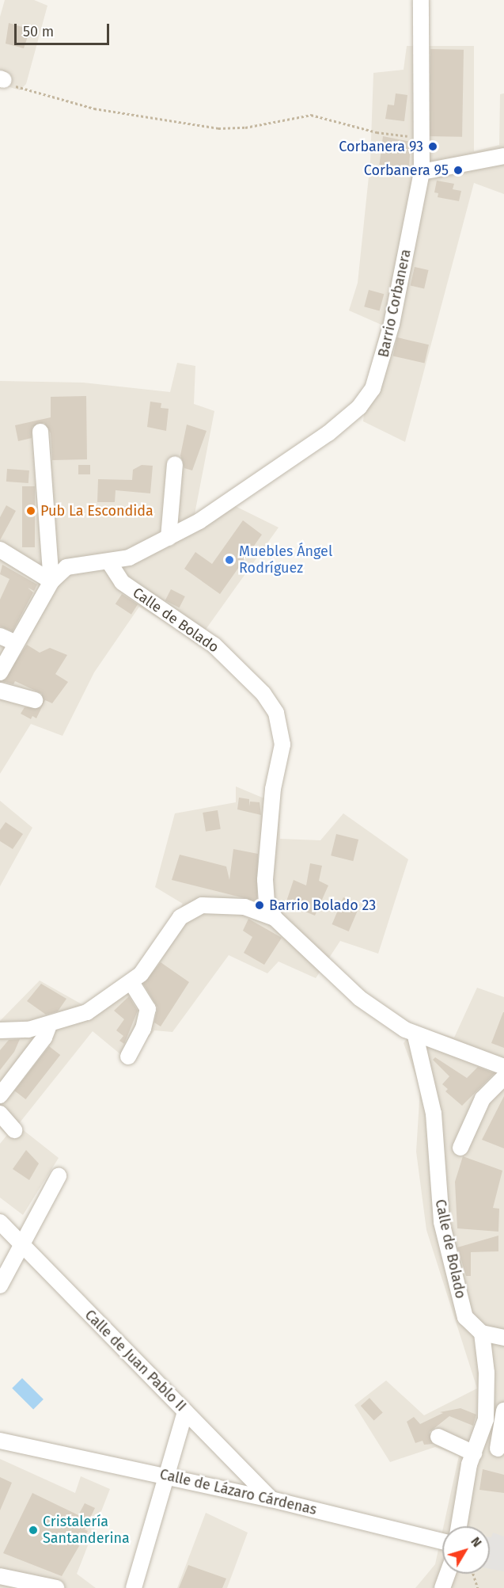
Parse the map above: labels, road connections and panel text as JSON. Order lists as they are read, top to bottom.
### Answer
{
  "streets": {
    "street": [
      "Barrio Corbanera",
      "Calle de Bolado",
      "Calle de Juan Pablo II",
      "Calle de Lázaro Cárdenas"
    ]
  },
  "crossings": [
    ["Barrio Corbanera", "Calle de Bolado"],
    ["Calle de Juan Pablo II", "Calle de Lázaro Cárdenas"]
  ],
  "places": [
    "Corbanera 93",
    "Corbanera 95",
    "Pub La Escondida",
    "Muebles Ángel Rodríguez",
    "Barrio Bolado 23",
    "Cristalería Santanderina"
  ],
  "scale_bar": "50 m",
  "north": "top right"
}
